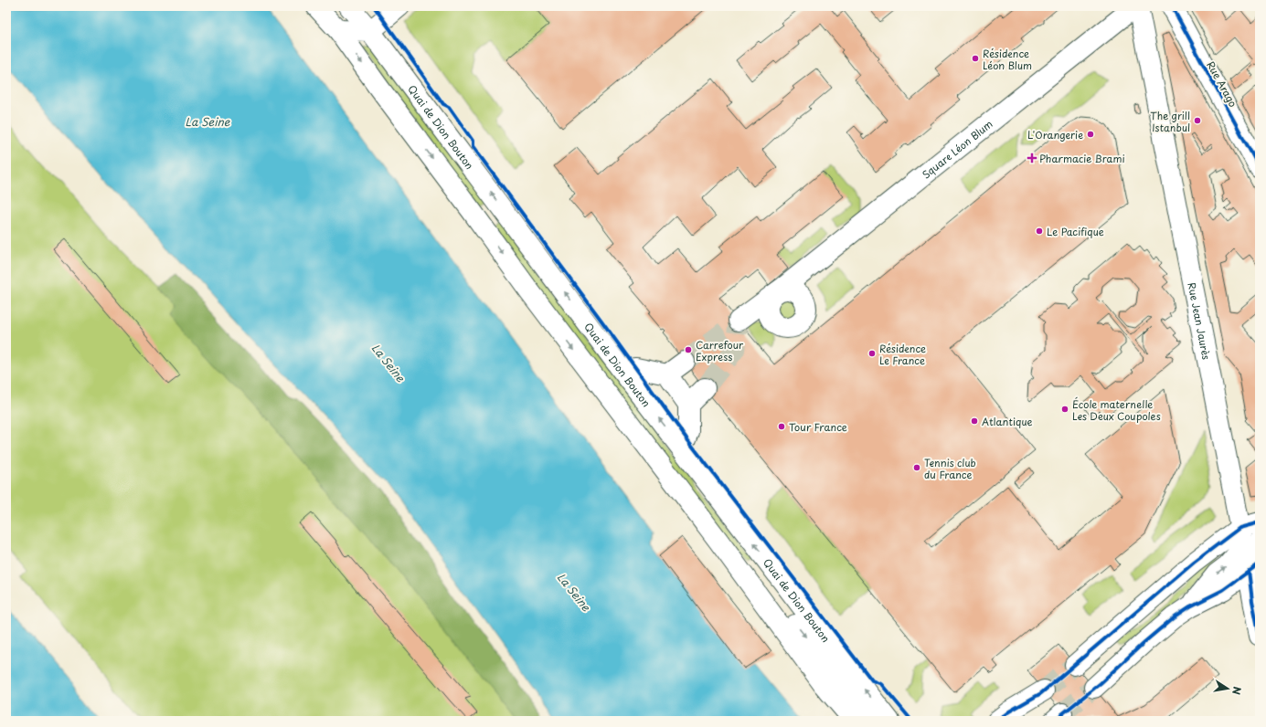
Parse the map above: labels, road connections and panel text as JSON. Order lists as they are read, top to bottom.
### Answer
{
  "streets": {
    "main road": [
      "Rue Arago",
      "Quai de Dion Bouton",
      "Square Léon Blum",
      "Rue Jean Jaurès"
    ]
  },
  "crossings": [
    ["Square Léon Blum", "Rue Jean Jaurès"]
  ],
  "water": ["La Seine"],
  "places": {
    "other": [
      "Résidence Léon Blum",
      "The grill Istanbul",
      "L'Orangerie",
      "Le Pacifique",
      "Carrefour Express",
      "Résidence Le France",
      "École maternelle Les Deux Coupoles",
      "Atlantique",
      "Tour France",
      "Tennis club du France"
    ],
    "health": ["Pharmacie Brami"]
  },
  "north": "right"
}
